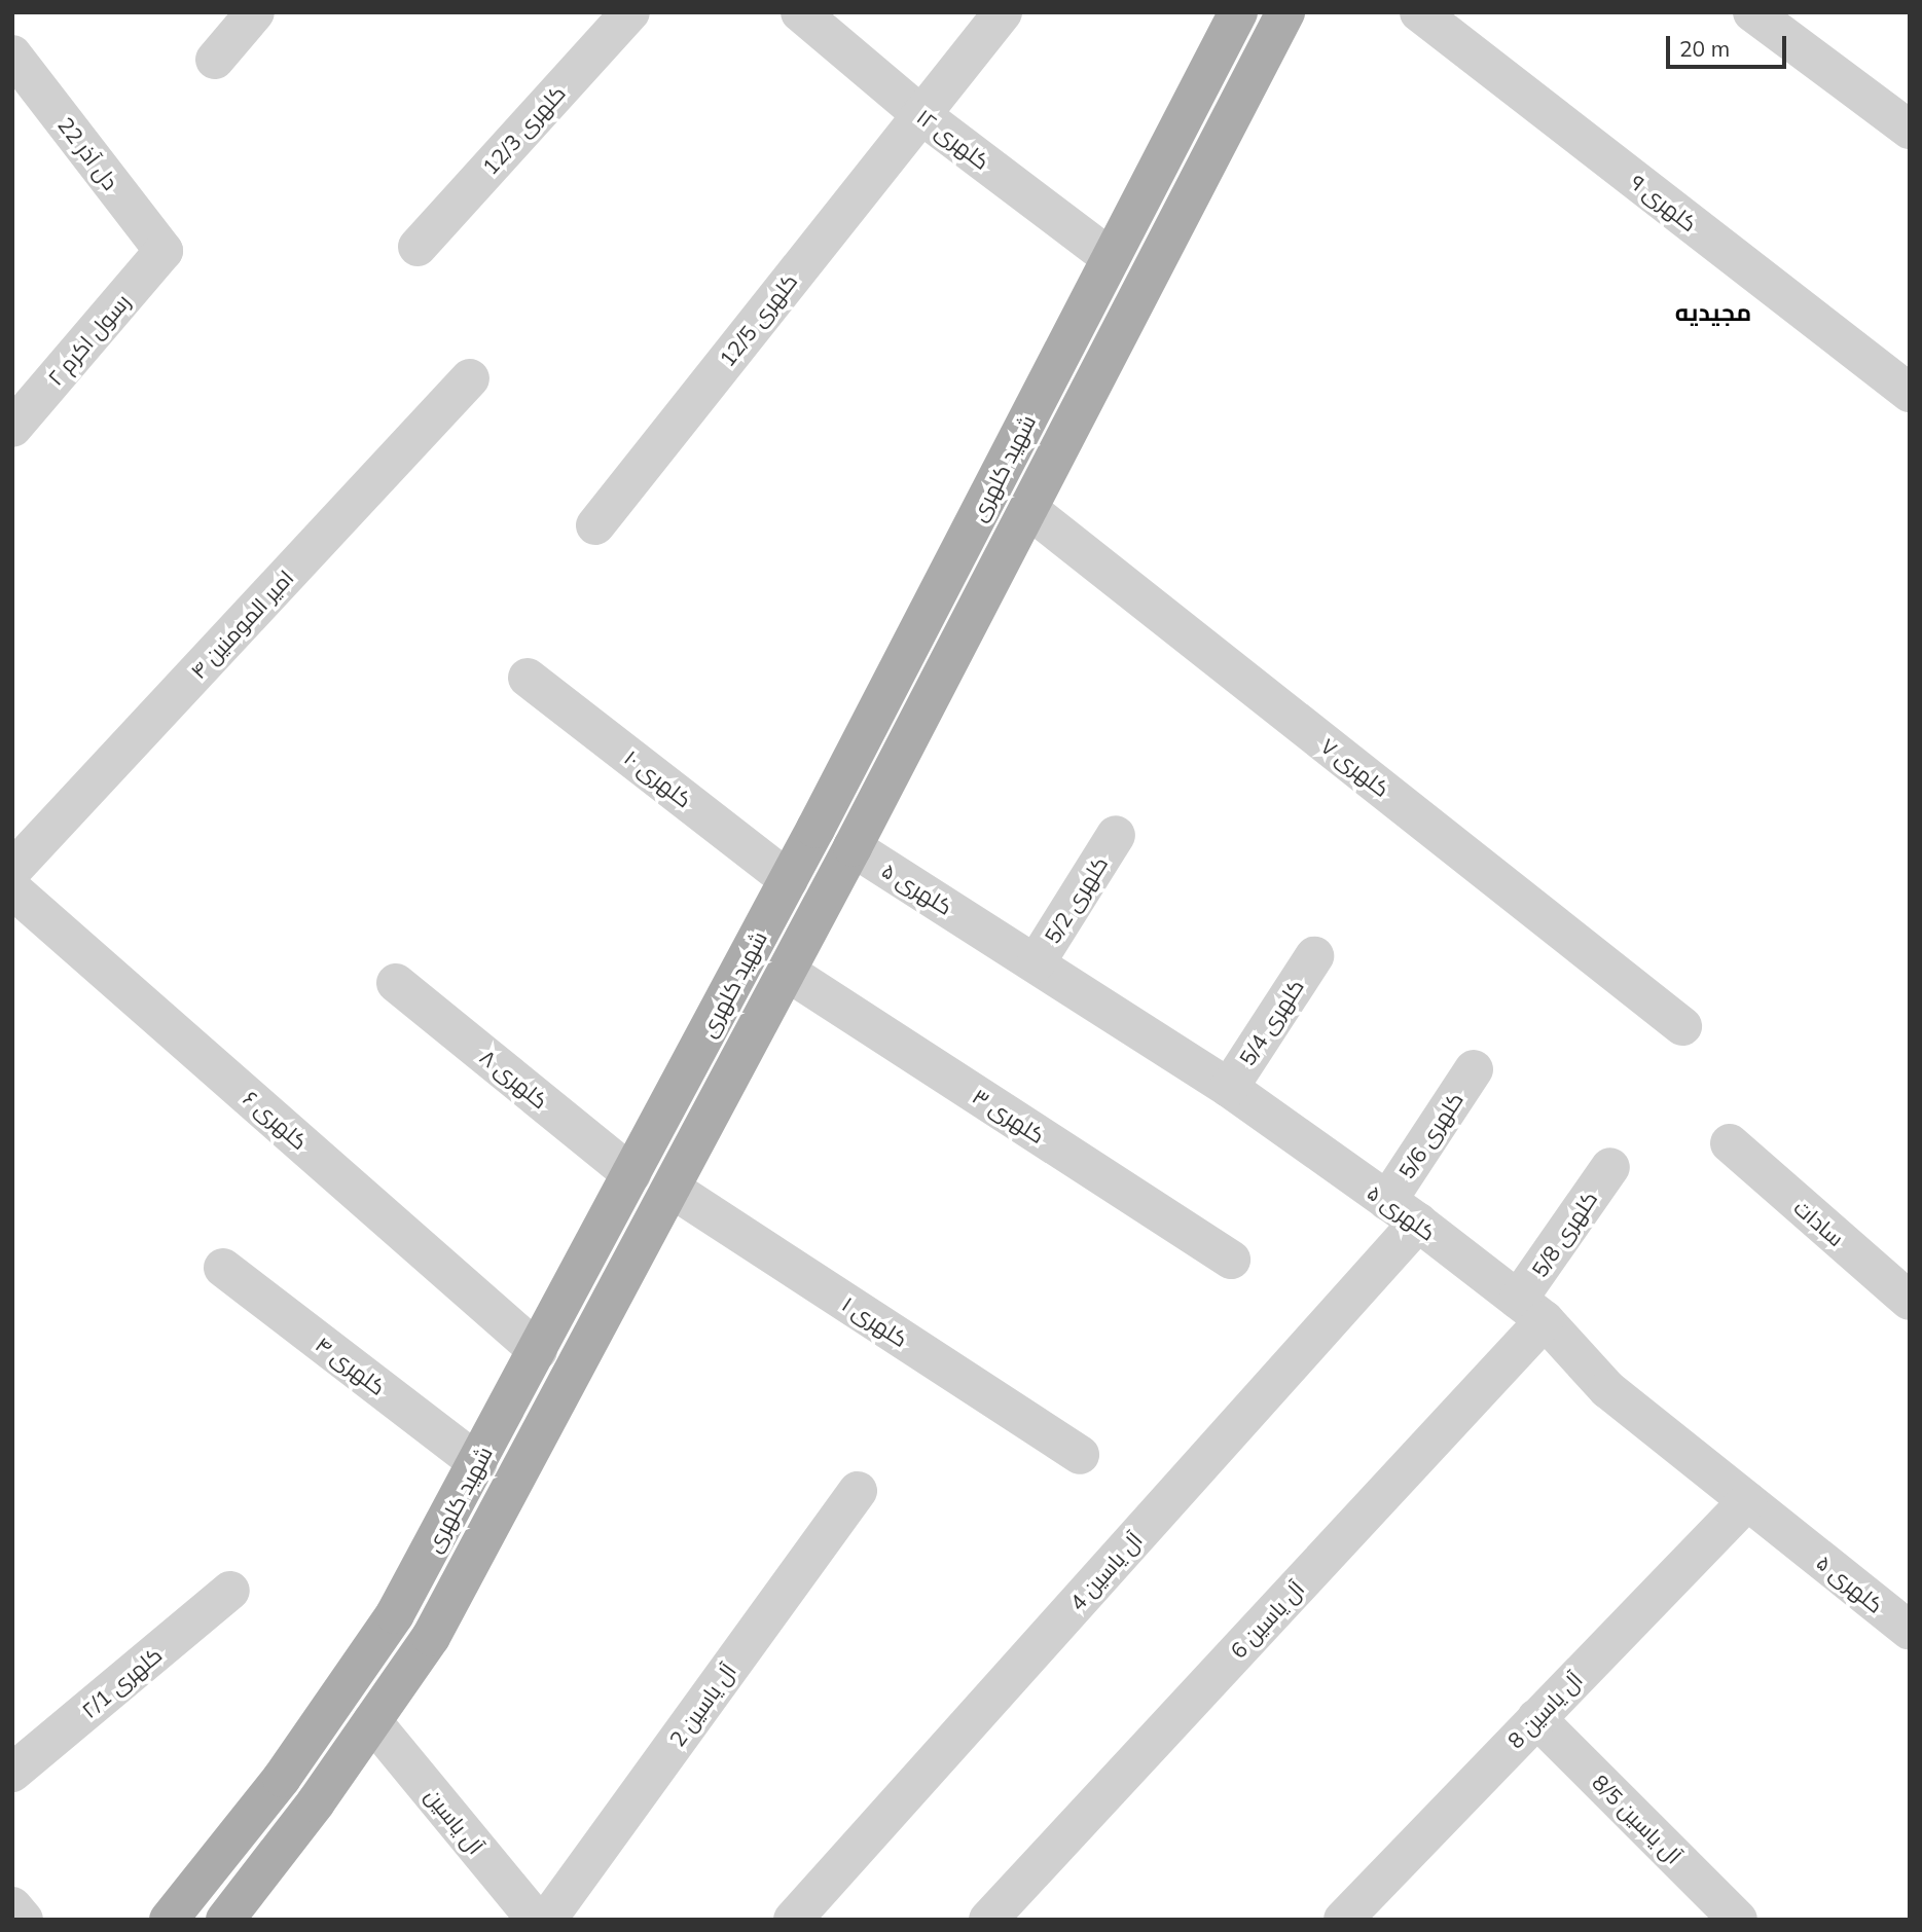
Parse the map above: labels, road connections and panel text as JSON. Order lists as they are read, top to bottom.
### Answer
{
  "streets": {
    "main road": ["شهید کلهری"],
    "street": [
      "کلهری 12/3",
      "کلهری ۱۲",
      "دل آذر 22",
      "کلهری ۹",
      "کلهری 12/5",
      "رسول اکرم ۲",
      "امیر المومنین ۴",
      "کلهری ۷",
      "کلهری ۱۰",
      "کلهری ۵",
      "کلهری 5/2",
      "کلهری 5/4",
      "کلهری ۸",
      "کلهری ۳",
      "کلهری ۶",
      "کلهری 5/6",
      "سادات",
      "کلهری 5/8",
      "کلهری ۱",
      "کلهری ۴",
      "آل یاسین 4",
      "آل یاسین 6",
      "کلهری ۲/1",
      "آل یاسین 2",
      "آل یاسین 8",
      "آل یاسین 8/5",
      "آل یاسین"
    ]
  },
  "crossings": [
    ["کلهری ۱۲", "کلهری 12/5"],
    ["کلهری ۱۲", "شهید کلهری"],
    ["دل آذر 22", "رسول اکرم ۲"],
    ["شهید کلهری", "کلهری ۷"],
    ["شهید کلهری", "کلهری ۱۰"],
    ["شهید کلهری", "کلهری ۵"],
    ["شهید کلهری", "کلهری ۸"],
    ["شهید کلهری", "کلهری ۳"],
    ["شهید کلهری", "کلهری ۶"],
    ["شهید کلهری", "کلهری ۱"],
    ["شهید کلهری", "کلهری ۴"],
    ["شهید کلهری", "آل یاسین"],
    ["کلهری ۵", "کلهری 5/2"],
    ["کلهری ۵", "کلهری 5/4"],
    ["کلهری ۵", "کلهری 5/6"],
    ["کلهری ۵", "کلهری 5/8"],
    ["کلهری ۵", "آل یاسین 4"],
    ["کلهری ۵", "آل یاسین 6"],
    ["کلهری ۵", "آل یاسین 8"],
    ["کلهری 5/6", "آل یاسین 4"],
    ["کلهری 5/8", "آل یاسین 6"],
    ["آل یاسین 8", "آل یاسین 8/5"]
  ],
  "districts": ["مجیدیه"],
  "scale_bar": "20 m"
}
